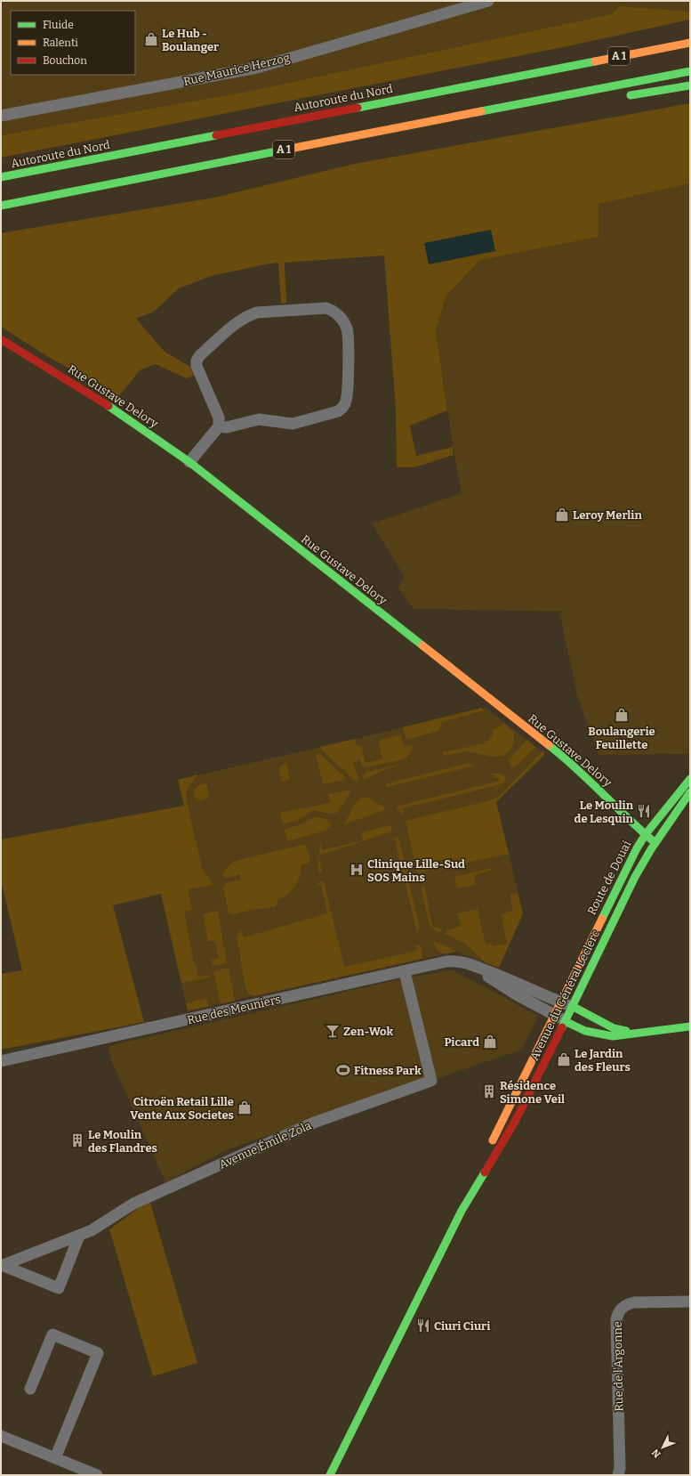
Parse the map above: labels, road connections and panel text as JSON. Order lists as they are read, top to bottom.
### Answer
{
  "streets": {
    "main road": [
      "A 1",
      "Autoroute du Nord",
      "Rue Gustave Delory",
      "Route de Douai",
      "Avenue du Général Leclerc"
    ],
    "street": [
      "Rue Maurice Herzog",
      "Rue des Meuniers",
      "Avenue Émile Zola",
      "Rue de l'Argonne"
    ]
  },
  "crossings": [
    ["Rue Gustave Delory", "Route de Douai"],
    ["Rue Gustave Delory", "Avenue du Général Leclerc"],
    ["Route de Douai", "Avenue du Général Leclerc"],
    ["Route de Douai", "Rue des Meuniers"],
    ["Avenue du Général Leclerc", "Rue des Meuniers"],
    ["Rue des Meuniers", "Avenue Émile Zola"]
  ],
  "places": {
    "shop": [
      "Le Hub - Boulanger",
      "Leroy Merlin",
      "Boulangerie Feuillette",
      "Picard",
      "Le Jardin des Fleurs",
      "Citroën Retail Lille Vente Aux Societes"
    ],
    "restaurant": ["Le Moulin de Lesquin", "Ciuri Ciuri"],
    "hospital": ["Clinique Lille-Sud SOS Mains"],
    "bar": ["Zen-Wok"],
    "sports": ["Fitness Park"],
    "building": ["Résidence Simone Veil", "Le Moulin des Flandres"]
  },
  "legend": ["Fluide", "Ralenti", "Bouchon"],
  "north": "bottom left"
}
